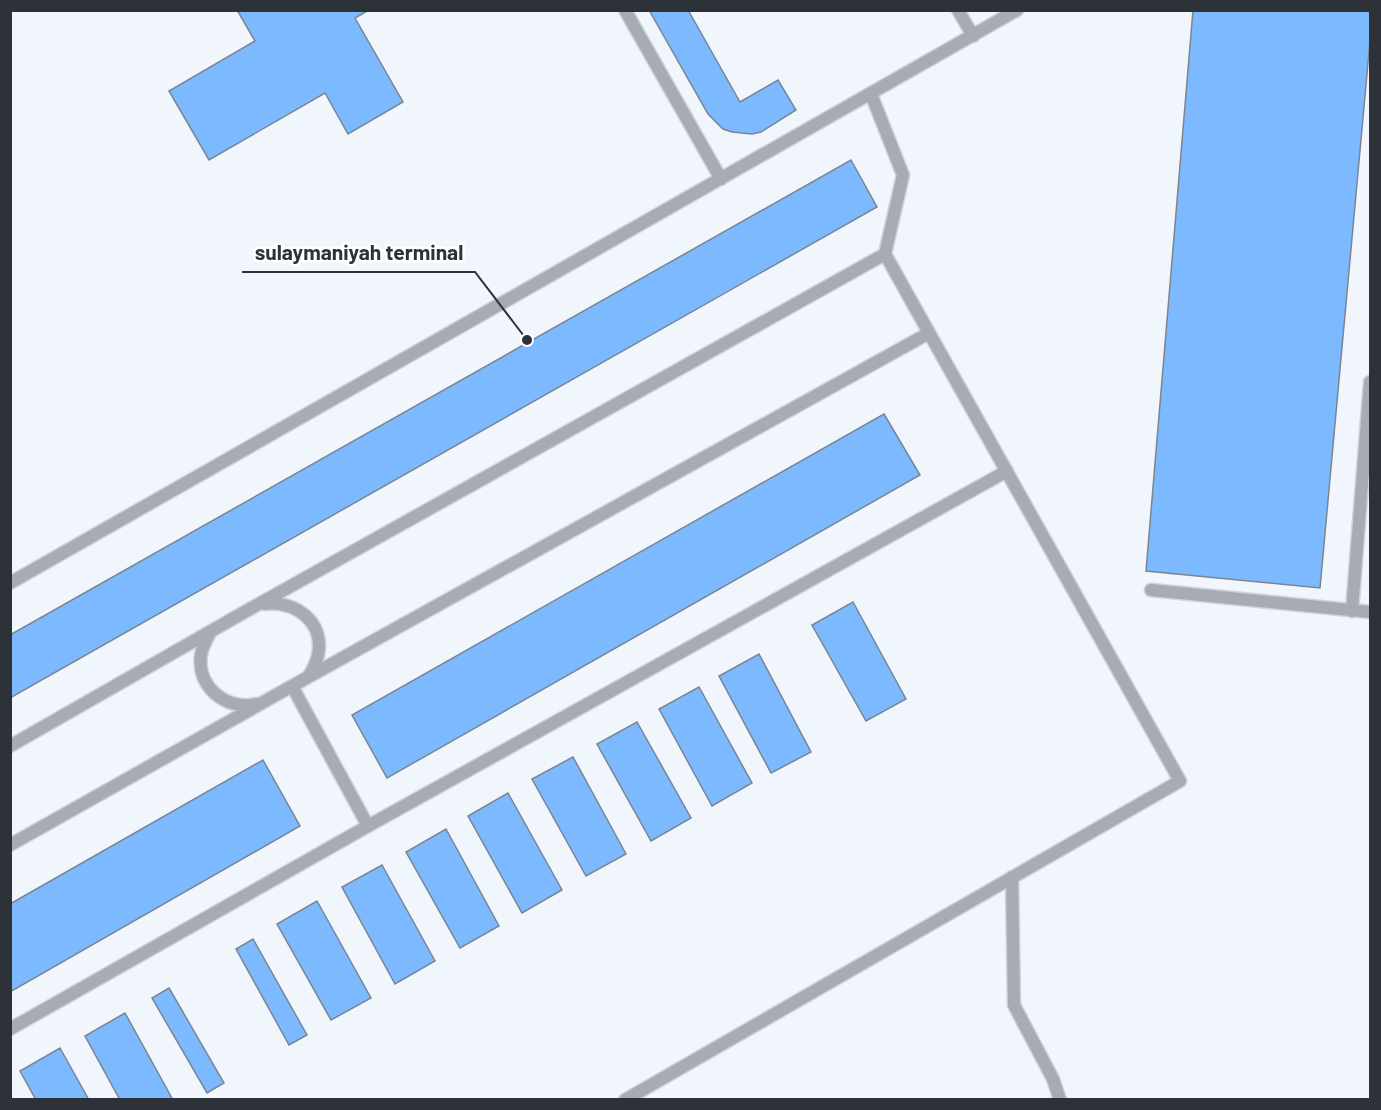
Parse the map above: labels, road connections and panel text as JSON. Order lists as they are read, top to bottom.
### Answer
{
  "places": ["sulaymaniyah terminal"]
}
